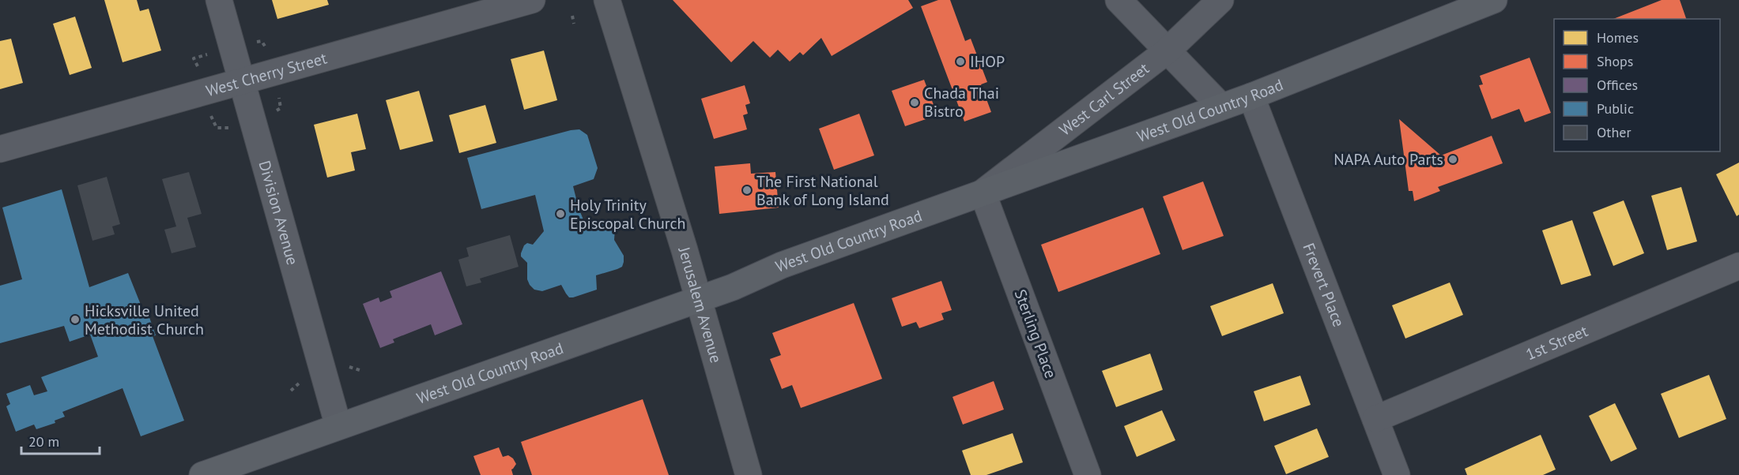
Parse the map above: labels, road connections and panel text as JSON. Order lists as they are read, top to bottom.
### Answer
{
  "streets": {
    "main road": ["West Old Country Road", "Jerusalem Avenue"],
    "street": [
      "West Cherry Street",
      "West Carl Street",
      "Division Avenue",
      "Frevert Place",
      "Sterling Place",
      "1st Street"
    ]
  },
  "crossings": [
    ["West Cherry Street", "Division Avenue"],
    ["West Carl Street", "West Old Country Road"],
    ["West Carl Street", "Sterling Place"],
    ["West Old Country Road", "Division Avenue"],
    ["West Old Country Road", "Frevert Place"],
    ["West Old Country Road", "Jerusalem Avenue"],
    ["West Old Country Road", "Sterling Place"],
    ["Frevert Place", "1st Street"]
  ],
  "places": [
    "IHOP",
    "Chada Thai Bistro",
    "NAPA Auto Parts",
    "The First National Bank of Long Island",
    "Holy Trinity Episcopal Church",
    "Hicksville United Methodist Church"
  ],
  "legend": [
    "Homes",
    "Shops",
    "Offices",
    "Public",
    "Other"
  ],
  "scale_bar": "20 m"
}
